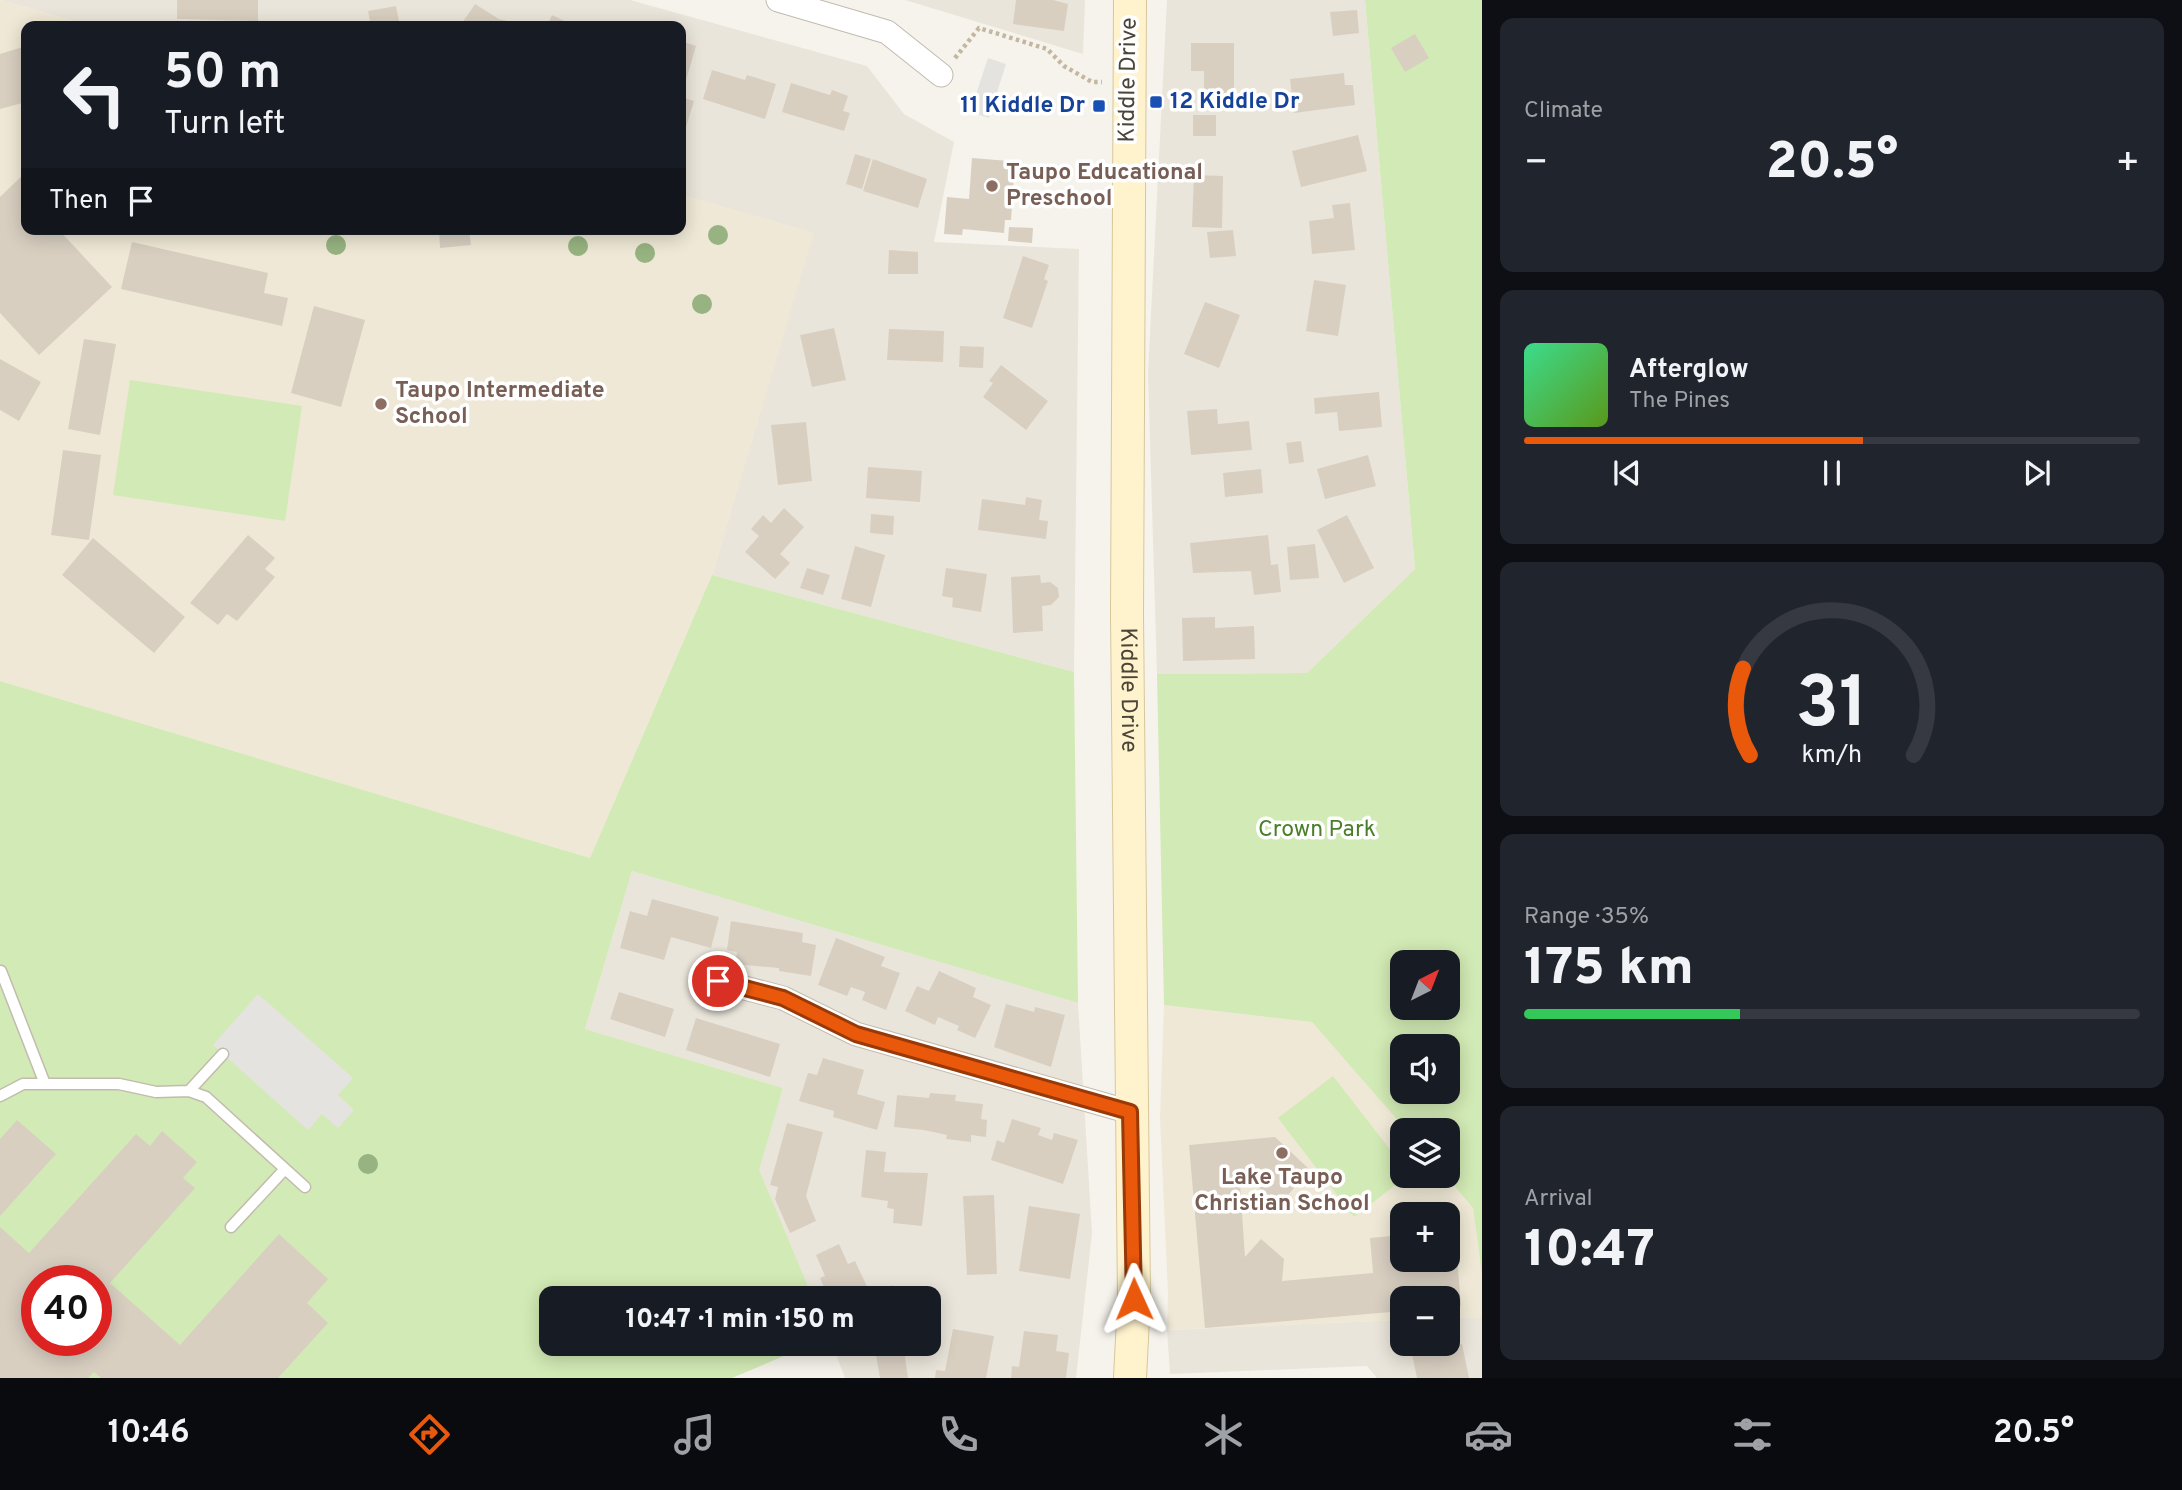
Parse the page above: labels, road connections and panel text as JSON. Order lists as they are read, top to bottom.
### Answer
{
  "streets": {
    "street": ["Kiddle Drive"]
  },
  "parks": ["Crown Park"],
  "places": {
    "transit": ["12 Kiddle Dr", "11 Kiddle Dr"],
    "other": ["Taupo Educational Preschool", "Taupo Intermediate School", "Lake Taupo Christian School"]
  },
  "north": "top right",
  "page": {
    "tile": [
      "Climate",
      ["Range · 35%", "175 km"],
      ["Arrival", "10:47"]
    ],
    "turn": ["50 m", "Turn left"],
    "heat": ["−", "20.5°", "+"],
    "then": "Then",
    "song": ["Afterglow", "The Pines"],
    "map_buttons": ["+", "−"],
    "limit": "40",
    "trip": "10:47 · 1 min · 150 m",
    "tabs": ["10:46", "20.5°"],
    "gauge": ["31", "km/h"]
  }
}
